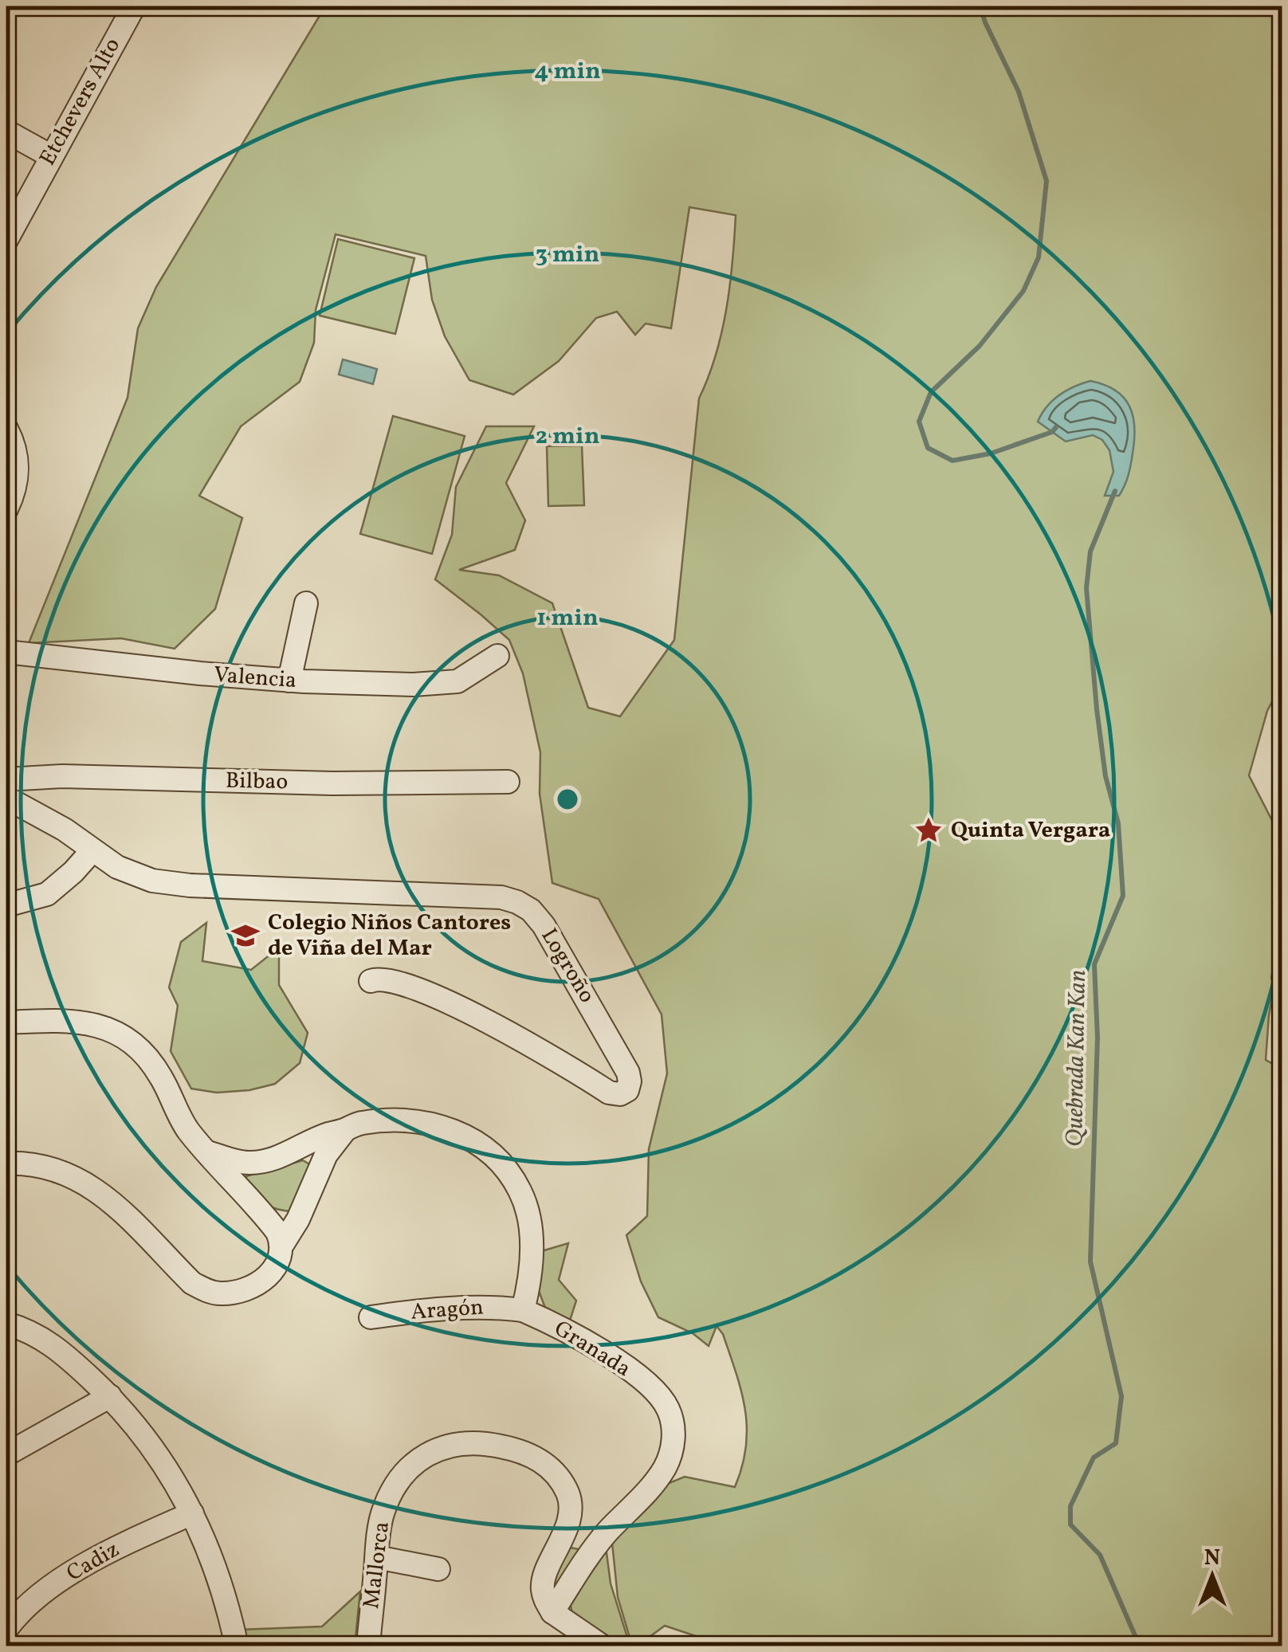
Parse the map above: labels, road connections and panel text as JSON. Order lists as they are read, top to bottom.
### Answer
{
  "streets": {
    "street": [
      "Etchevers Alto",
      "Valencia",
      "Bilbao",
      "Logroño",
      "Aragón",
      "Granada",
      "Cadiz",
      "Mallorca"
    ]
  },
  "crossings": [
    ["Aragón", "Granada"],
    ["Granada", "Mallorca"]
  ],
  "water": ["Quebrada Kan Kan"],
  "places": {
    "place": ["Quinta Vergara"],
    "school or university": ["Colegio Niños Cantores de Viña del Mar"]
  },
  "north": "top",
  "rings": [
    "4 min",
    "3 min",
    "2 min",
    "1 min"
  ]
}
